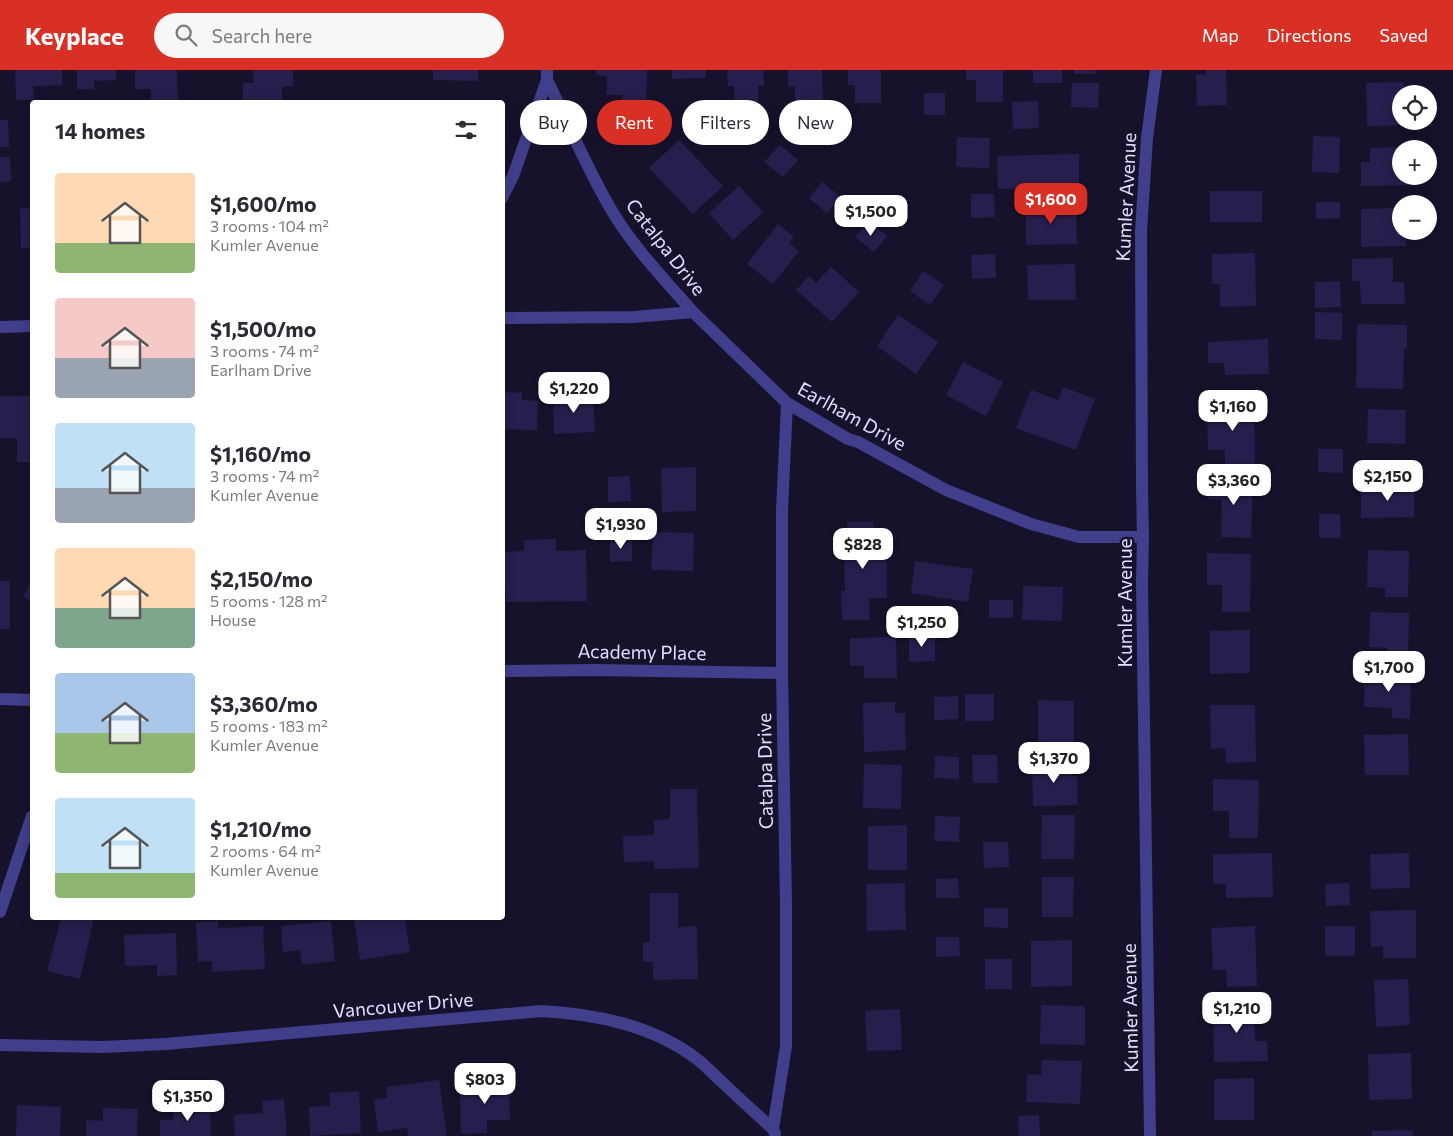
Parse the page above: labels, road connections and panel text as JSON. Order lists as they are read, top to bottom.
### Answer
{
  "streets": {
    "street": [
      "Kumler Avenue",
      "Catalpa Drive",
      "Earlham Drive",
      "Academy Place",
      "Vancouver Drive"
    ]
  },
  "crossings": [
    ["Kumler Avenue", "Earlham Drive"],
    ["Catalpa Drive", "Earlham Drive"],
    ["Catalpa Drive", "Academy Place"],
    ["Catalpa Drive", "Vancouver Drive"]
  ],
  "page": {
    "header": "Keyplace",
    "search": "Search here",
    "nav": ["Map", "Directions", "Saved"],
    "map_buttons": ["+", "−"],
    "chip": [
      "Buy",
      "Rent",
      "Filters",
      "New"
    ],
    "heading": "14 homes",
    "list": [
      {
        "name": "$1,600/mo",
        "note": "3 rooms · 104 m² · Kumler Avenue"
      },
      {
        "name": "$1,500/mo",
        "note": "3 rooms · 74 m² · Earlham Drive"
      },
      {
        "name": "$1,160/mo",
        "note": "3 rooms · 74 m² · Kumler Avenue"
      },
      {
        "name": "$2,150/mo",
        "note": "5 rooms · 128 m² · House"
      },
      {
        "name": "$3,360/mo",
        "note": "5 rooms · 183 m² · Kumler Avenue"
      },
      {
        "name": "$1,210/mo",
        "note": "2 rooms · 64 m² · Kumler Avenue"
      }
    ],
    "price": [
      "$1,600",
      "$1,500",
      "$1,220",
      "$1,160",
      "$2,150",
      "$3,360",
      "$1,930",
      "$828",
      "$1,250",
      "$1,700",
      "$1,370",
      "$1,210",
      "$803",
      "$1,350"
    ]
  }
}
